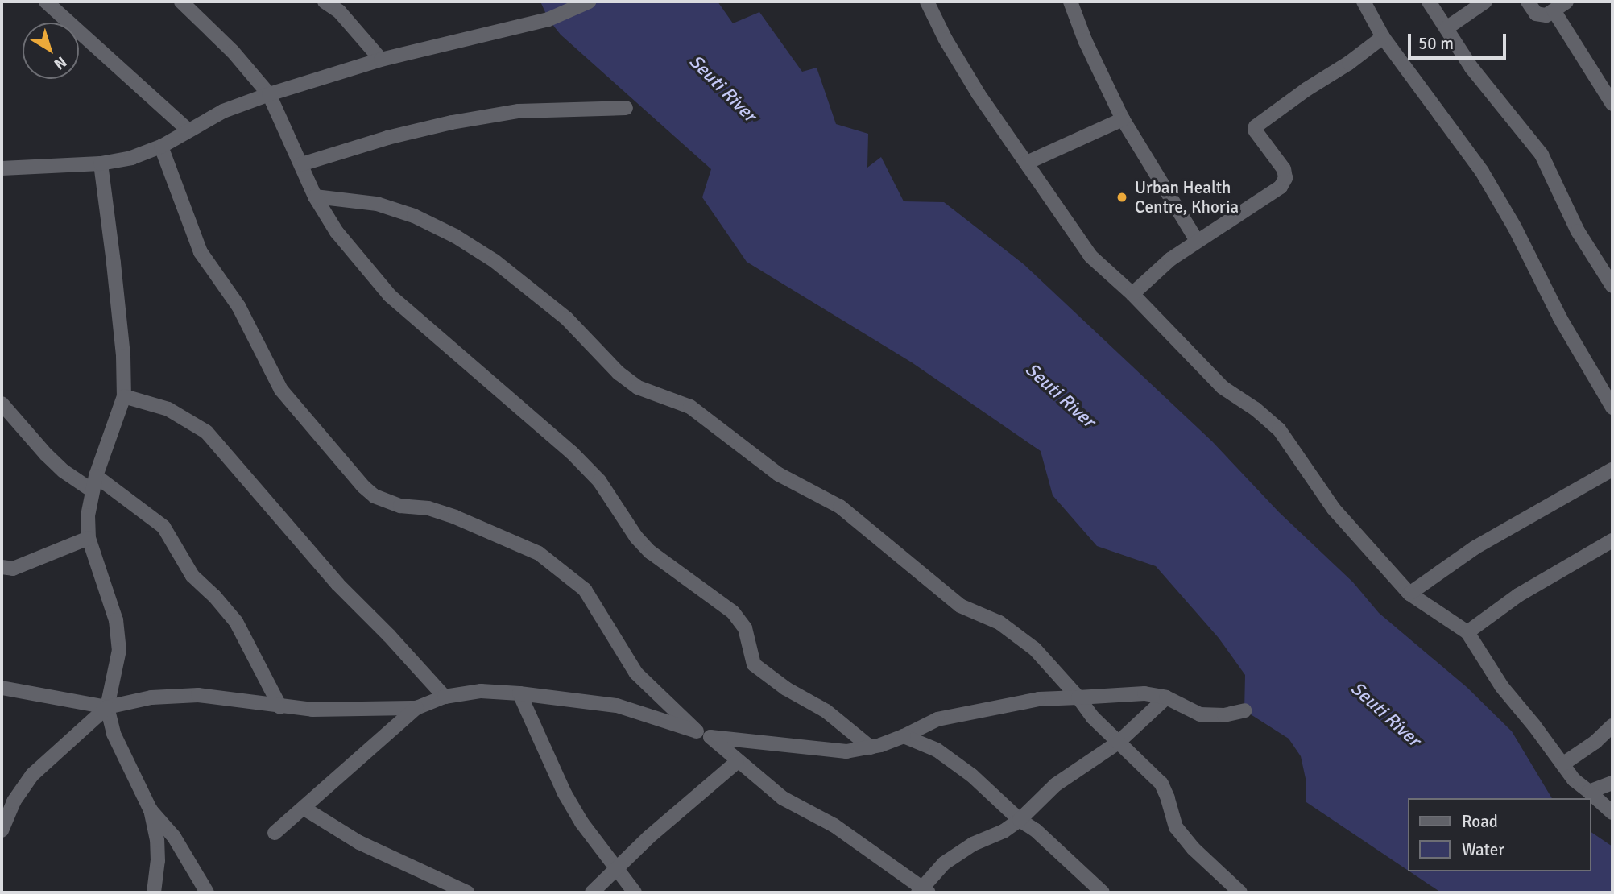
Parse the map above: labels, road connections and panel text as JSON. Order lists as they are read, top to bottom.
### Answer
{
  "water": ["Seuti River"],
  "places": ["Urban Health Centre, Khoria"],
  "legend": ["Road", "Water"],
  "scale_bar": "50 m",
  "north": "bottom right"
}
